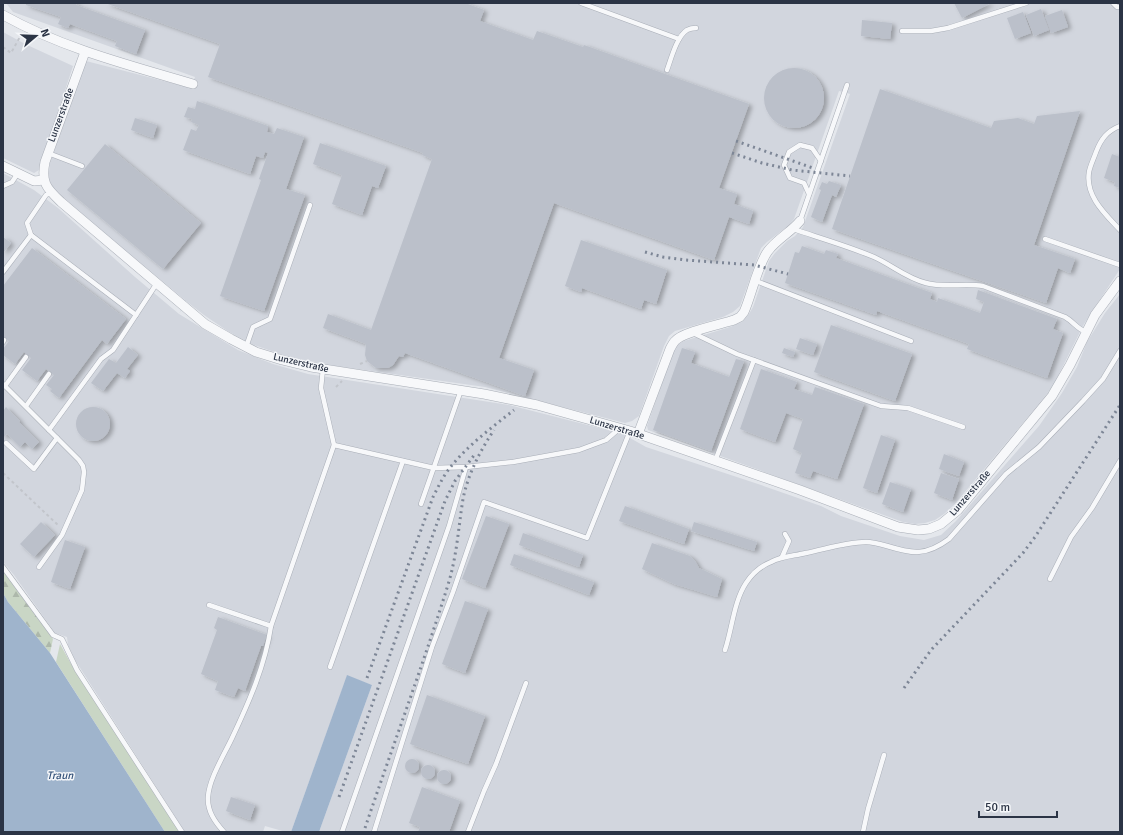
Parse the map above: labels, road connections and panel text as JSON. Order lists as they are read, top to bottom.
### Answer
{
  "streets": {
    "street": ["Lunzerstraße"]
  },
  "water": ["Traun"],
  "scale_bar": "50 m",
  "north": "right"
}
